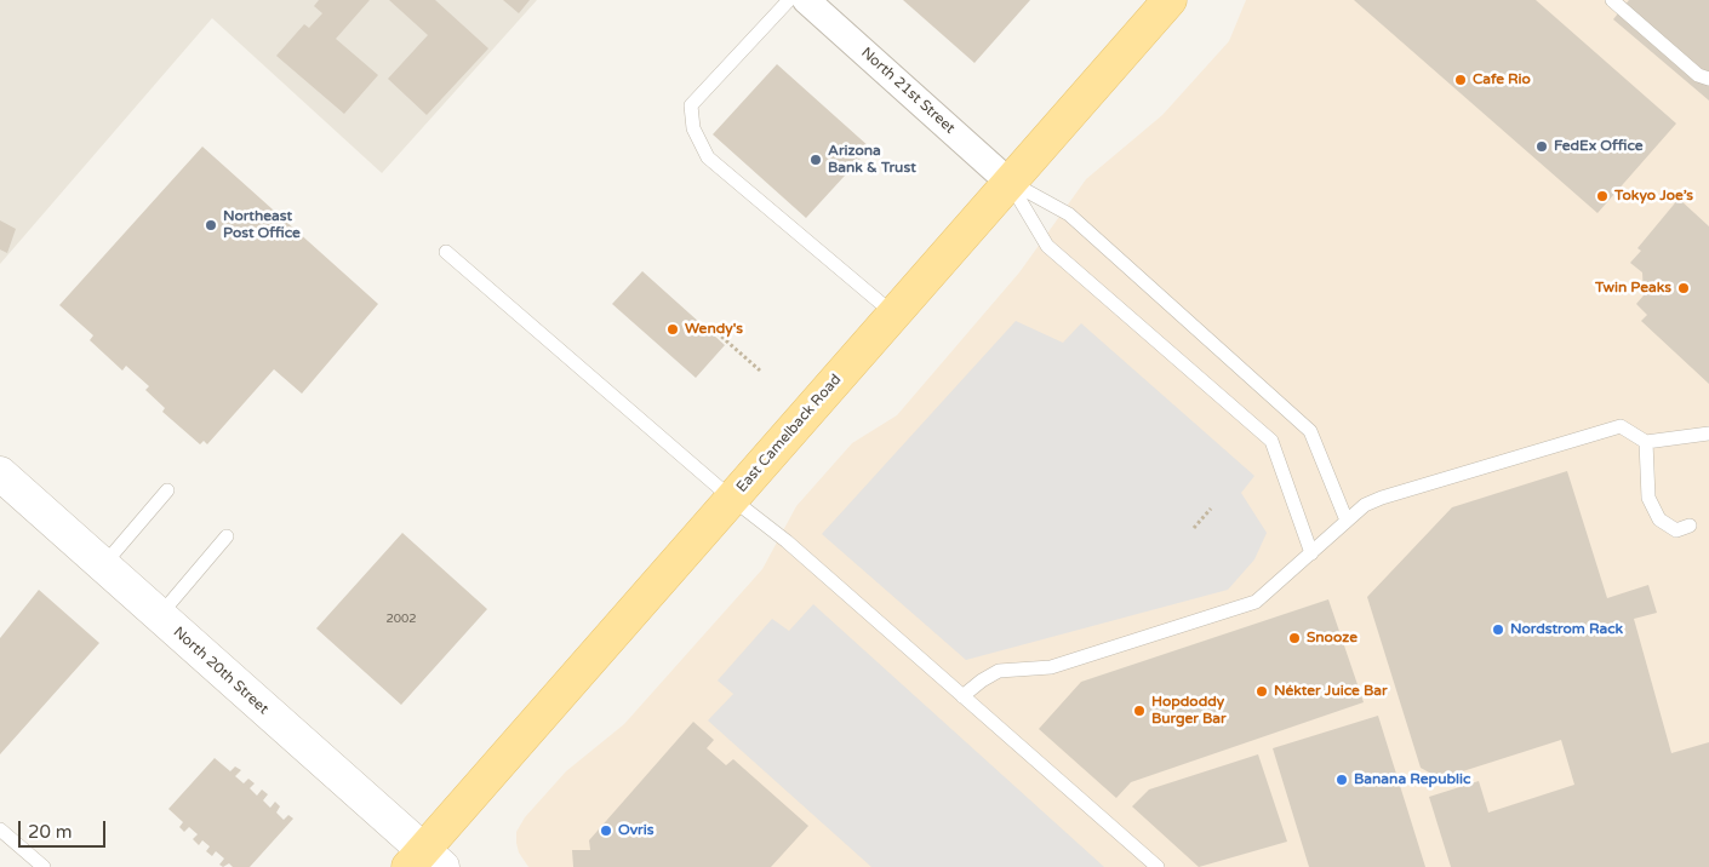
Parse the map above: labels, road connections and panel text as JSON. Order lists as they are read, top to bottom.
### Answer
{
  "streets": {
    "main road": ["East Camelback Road"],
    "street": ["North 21st Street", "North 20th Street"]
  },
  "crossings": [
    ["North 21st Street", "East Camelback Road"],
    ["East Camelback Road", "North 20th Street"]
  ],
  "places": [
    "Cafe Rio",
    "FedEx Office",
    "Arizona Bank & Trust",
    "Tokyo Joe’s",
    "Northeast Post Office",
    "Twin Peaks",
    "Wendy's",
    "Nordstrom Rack",
    "Snooze",
    "Nékter Juice Bar",
    "Hopdoddy Burger Bar",
    "Banana Republic",
    "Ovris"
  ],
  "house_numbers": ["2002"],
  "scale_bar": "20 m"
}
